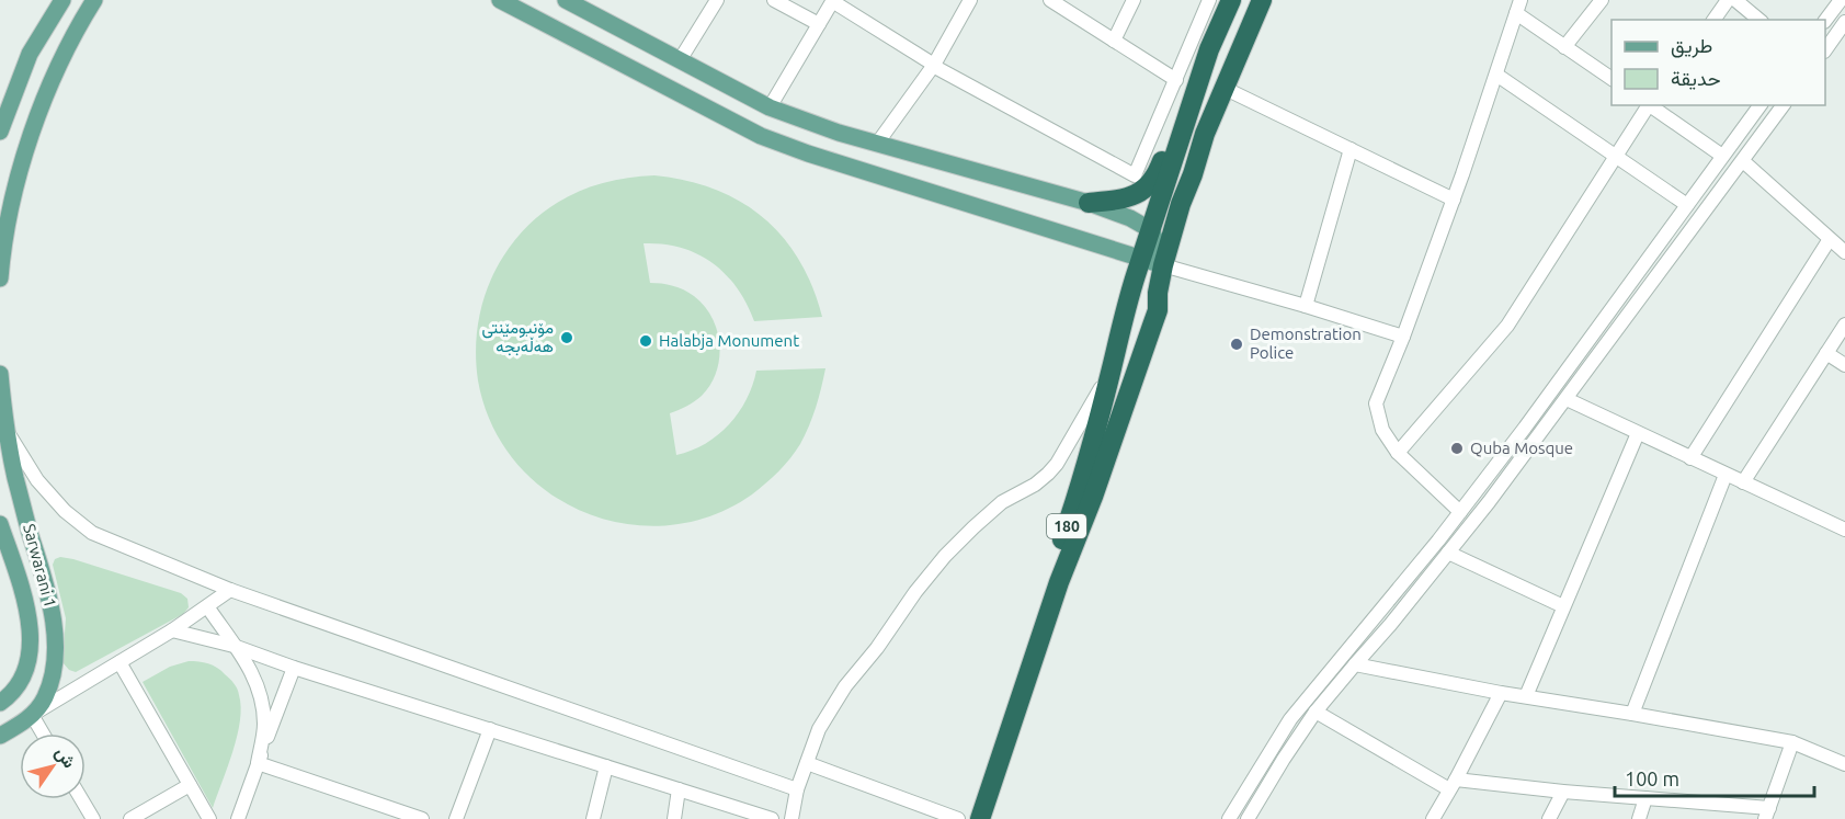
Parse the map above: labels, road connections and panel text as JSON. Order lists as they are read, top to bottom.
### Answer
{
  "streets": {
    "highway": ["180"],
    "main road": ["Sarwarani 1"]
  },
  "places": [
    "مۆنیومێنتی هەڵەبجە",
    "Halabja Monument",
    "Demonstration Police",
    "Quba Mosque"
  ],
  "legend": ["طريق", "حديقة"],
  "scale_bar": "100 m",
  "north": "top right"
}
